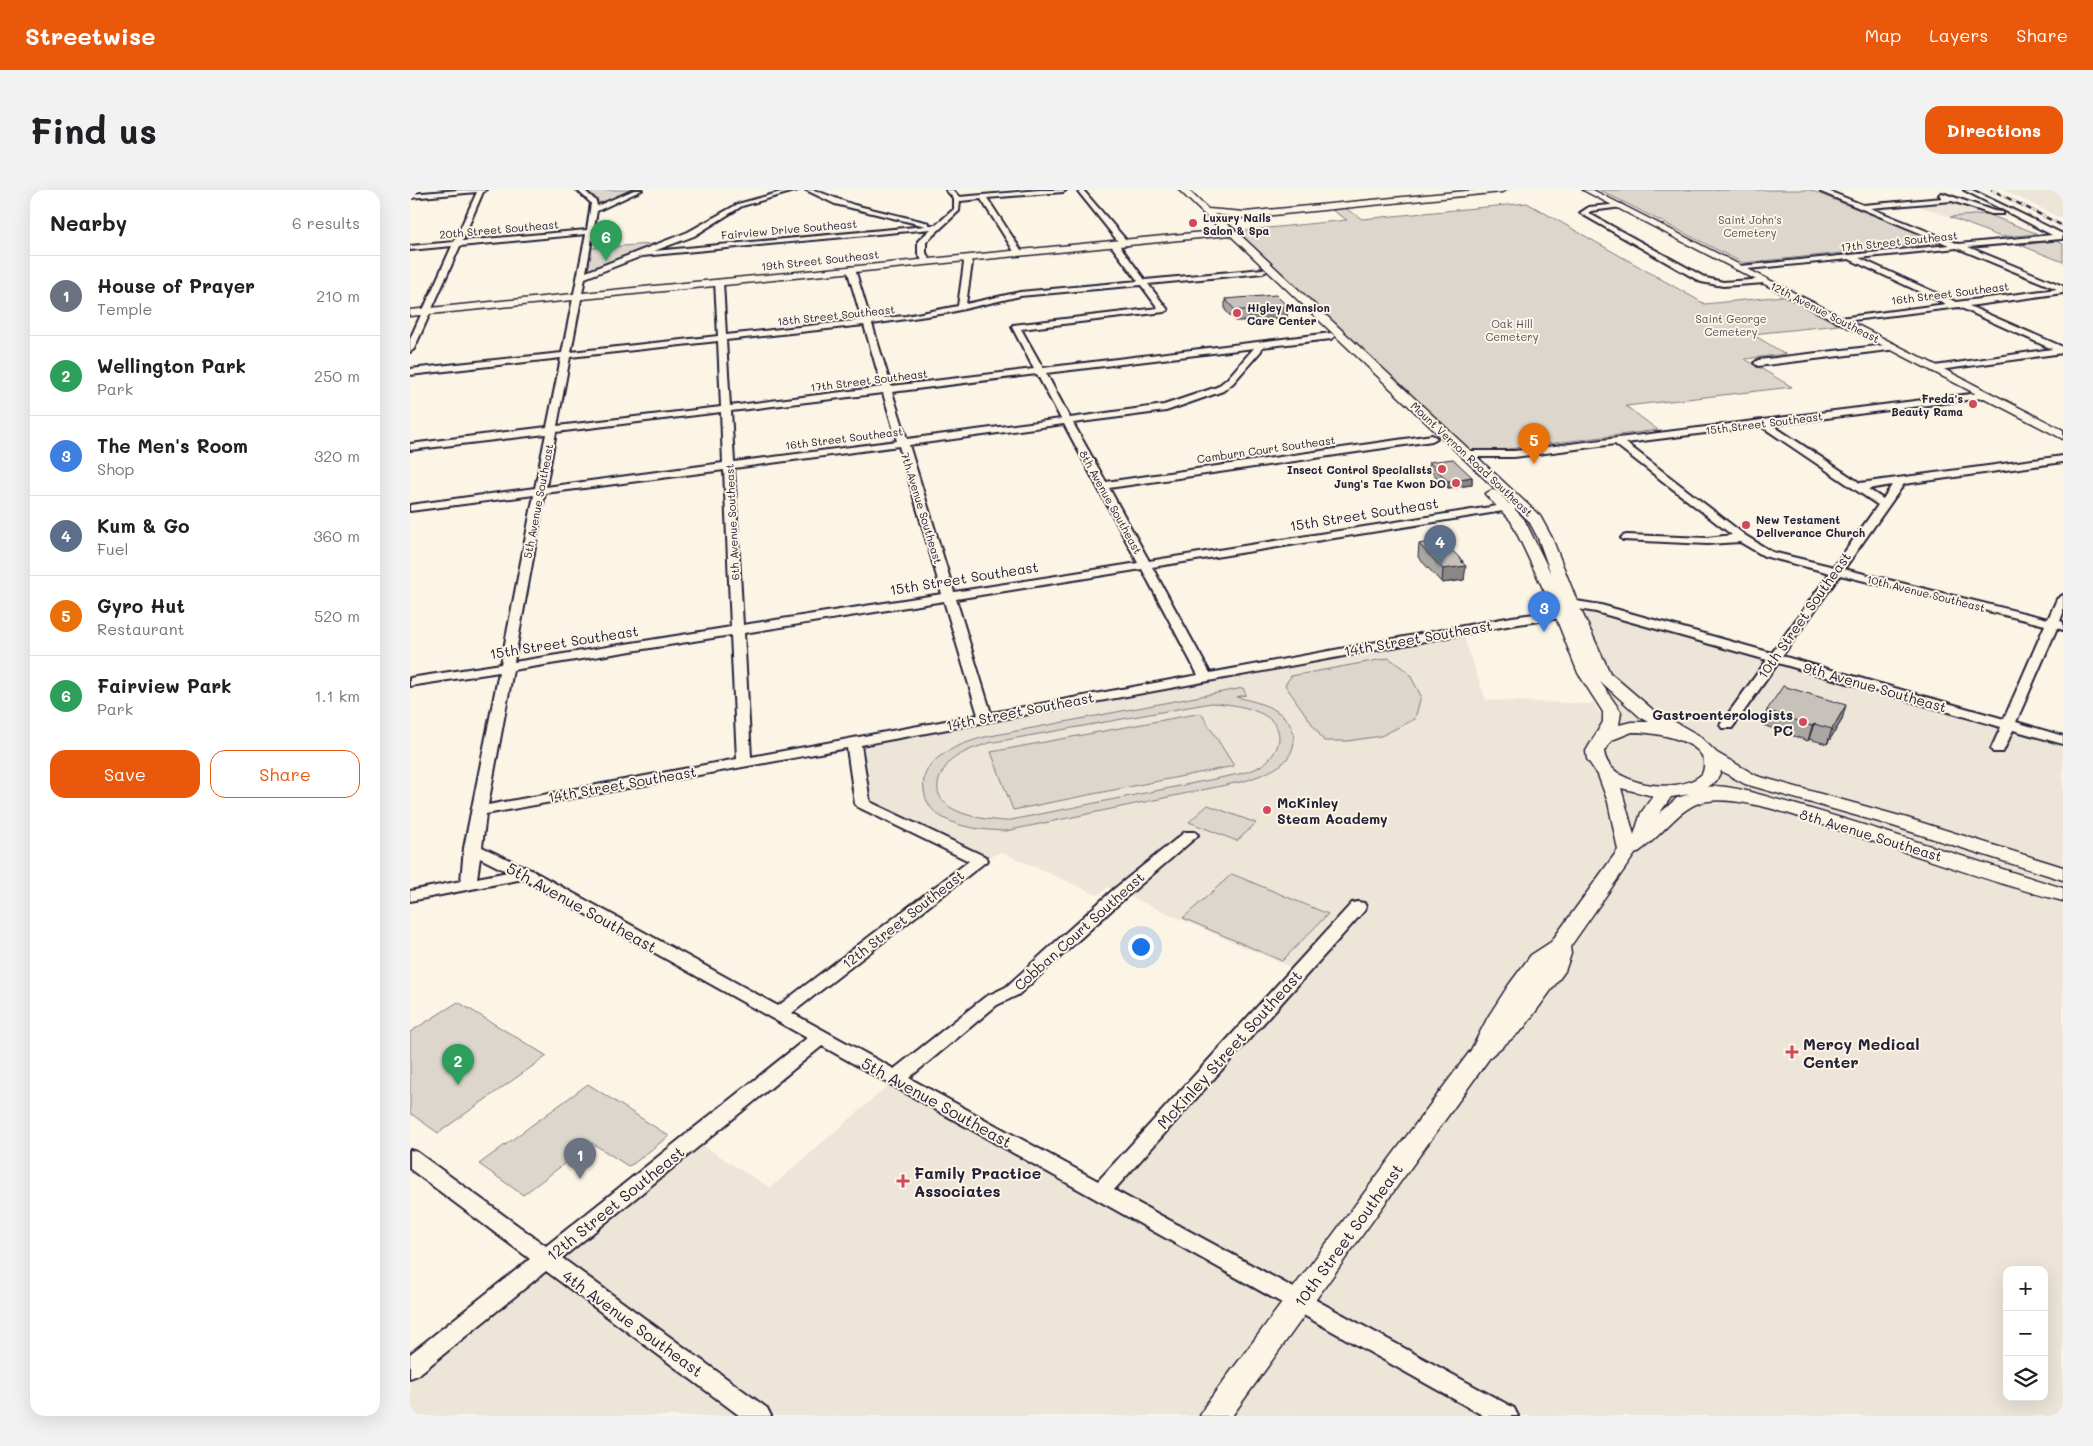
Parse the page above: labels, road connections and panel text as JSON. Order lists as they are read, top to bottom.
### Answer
{
  "streets": {
    "main road": [
      "19th Street Southeast",
      "12th Avenue Southeast",
      "Mount Vernon Road Southeast",
      "8th Avenue Southeast",
      "10th Street Southeast"
    ],
    "street": [
      "20th Street Southeast",
      "Fairview Drive Southeast",
      "17th Street Southeast",
      "16th Street Southeast",
      "18th Street Southeast",
      "15th Street Southeast",
      "Camburn Court Southeast",
      "5th Avenue Southeast",
      "7th Avenue Southeast",
      "6th Avenue Southeast",
      "10th Avenue Southeast",
      "14th Street Southeast",
      "9th Avenue Southeast",
      "12th Street Southeast",
      "Cobban Court Southeast",
      "McKinley Street Southeast",
      "4th Avenue Southeast"
    ]
  },
  "crossings": [
    ["20th Street Southeast", "5th Avenue Southeast"],
    ["17th Street Southeast", "16th Street Southeast"],
    ["17th Street Southeast", "12th Avenue Southeast"],
    ["17th Street Southeast", "Mount Vernon Road Southeast"],
    ["17th Street Southeast", "5th Avenue Southeast"],
    ["17th Street Southeast", "8th Avenue Southeast"],
    ["17th Street Southeast", "7th Avenue Southeast"],
    ["17th Street Southeast", "6th Avenue Southeast"],
    ["19th Street Southeast", "Mount Vernon Road Southeast"],
    ["19th Street Southeast", "5th Avenue Southeast"],
    ["19th Street Southeast", "7th Avenue Southeast"],
    ["19th Street Southeast", "6th Avenue Southeast"],
    ["16th Street Southeast", "12th Avenue Southeast"],
    ["16th Street Southeast", "5th Avenue Southeast"],
    ["16th Street Southeast", "8th Avenue Southeast"],
    ["16th Street Southeast", "7th Avenue Southeast"],
    ["16th Street Southeast", "6th Avenue Southeast"],
    ["12th Avenue Southeast", "15th Street Southeast"],
    ["18th Street Southeast", "Mount Vernon Road Southeast"],
    ["18th Street Southeast", "5th Avenue Southeast"],
    ["18th Street Southeast", "8th Avenue Southeast"],
    ["18th Street Southeast", "7th Avenue Southeast"],
    ["18th Street Southeast", "6th Avenue Southeast"],
    ["15th Street Southeast", "Mount Vernon Road Southeast"],
    ["15th Street Southeast", "5th Avenue Southeast"],
    ["15th Street Southeast", "8th Avenue Southeast"],
    ["15th Street Southeast", "7th Avenue Southeast"],
    ["15th Street Southeast", "6th Avenue Southeast"],
    ["15th Street Southeast", "10th Avenue Southeast"],
    ["Camburn Court Southeast", "Mount Vernon Road Southeast"],
    ["Camburn Court Southeast", "8th Avenue Southeast"],
    ["Mount Vernon Road Southeast", "14th Street Southeast"],
    ["Mount Vernon Road Southeast", "9th Avenue Southeast"],
    ["5th Avenue Southeast", "10th Street Southeast"],
    ["5th Avenue Southeast", "14th Street Southeast"],
    ["5th Avenue Southeast", "12th Street Southeast"],
    ["5th Avenue Southeast", "Cobban Court Southeast"],
    ["5th Avenue Southeast", "McKinley Street Southeast"],
    ["8th Avenue Southeast", "10th Street Southeast"],
    ["8th Avenue Southeast", "14th Street Southeast"],
    ["7th Avenue Southeast", "14th Street Southeast"],
    ["6th Avenue Southeast", "14th Street Southeast"],
    ["10th Avenue Southeast", "10th Street Southeast"],
    ["10th Street Southeast", "9th Avenue Southeast"],
    ["14th Street Southeast", "9th Avenue Southeast"],
    ["14th Street Southeast", "12th Street Southeast"],
    ["12th Street Southeast", "4th Avenue Southeast"]
  ],
  "parks": ["Saint John's Cemetery", "Saint George Cemetery", "Oak Hill Cemetery"],
  "places": {
    "other": [
      "Luxury Nails Salon & Spa",
      "Higley Mansion Care Center",
      "Freda's Beauty Rama",
      "Insect Control Specialists",
      "Jung's Tae Kwon DO",
      "New Testament Deliverance Church",
      "Gastroenterologists PC",
      "McKinley Steam Academy"
    ],
    "health": ["Mercy Medical Center", "Family Practice Associates"]
  },
  "page": {
    "header": "Streetwise",
    "nav": ["Map", "Layers", "Share"],
    "buttons": [
      "Directions",
      ["Save", "Share"]
    ],
    "title": "Find us",
    "heading": ["Nearby", "6 results"],
    "pins": [
      "6",
      "5",
      "4",
      "3",
      "2",
      "1"
    ],
    "list": [
      {
        "mark": "1",
        "name": "House of Prayer",
        "note": "Temple",
        "value": "210 m"
      },
      {
        "mark": "2",
        "name": "Wellington Park",
        "note": "Park",
        "value": "250 m"
      },
      {
        "mark": "3",
        "name": "The Men's Room",
        "note": "Shop",
        "value": "320 m"
      },
      {
        "mark": "4",
        "name": "Kum & Go",
        "note": "Fuel",
        "value": "360 m"
      },
      {
        "mark": "5",
        "name": "Gyro Hut",
        "note": "Restaurant",
        "value": "520 m"
      },
      {
        "mark": "6",
        "name": "Fairview Park",
        "note": "Park",
        "value": "1.1 km"
      }
    ],
    "map_buttons": ["+", "−"]
  }
}
